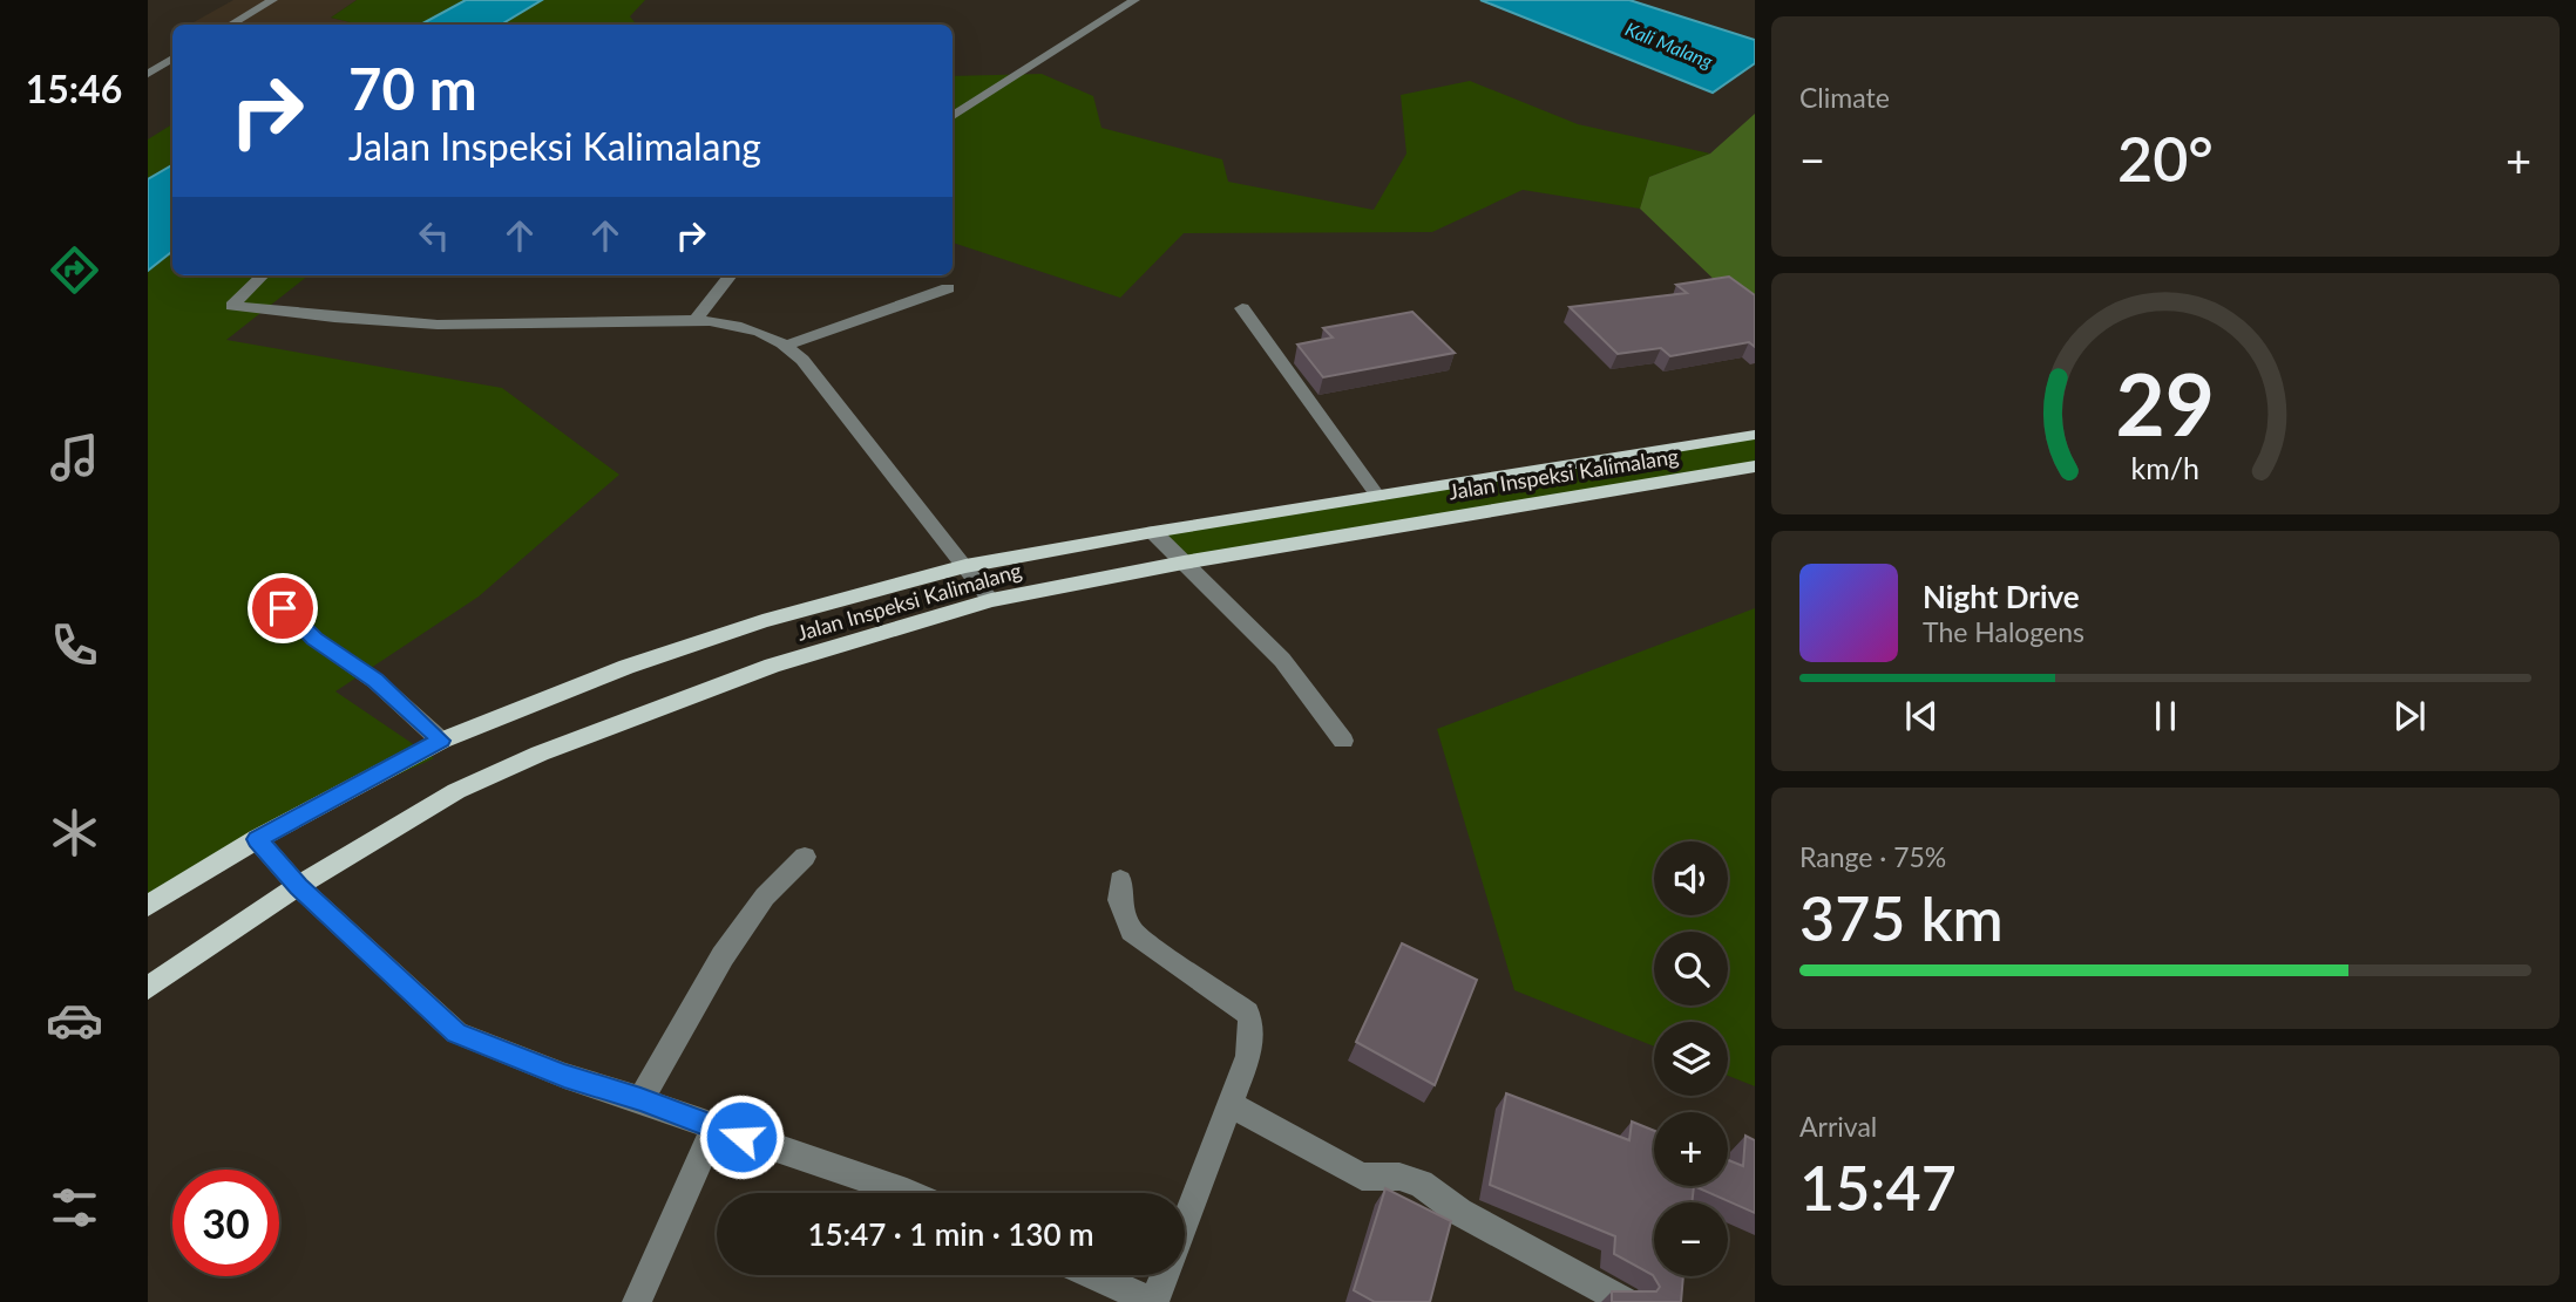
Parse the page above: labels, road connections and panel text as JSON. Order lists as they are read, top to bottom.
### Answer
{
  "streets": {
    "main road": ["Jalan Inspeksi Kalimalang"]
  },
  "water": ["Kali Malang"],
  "page": {
    "tabs": "15:46",
    "tile": [
      "Climate",
      ["Range · 75%", "375 km"],
      ["Arrival", "15:47"]
    ],
    "turn": ["70 m", "Jalan Inspeksi Kalimalang"],
    "heat": ["−", "20°", "+"],
    "song": ["Night Drive", "The Halogens"],
    "map_buttons": ["+", "−"],
    "limit": "30",
    "trip": "15:47 · 1 min · 130 m",
    "gauge": ["29", "km/h"]
  }
}
